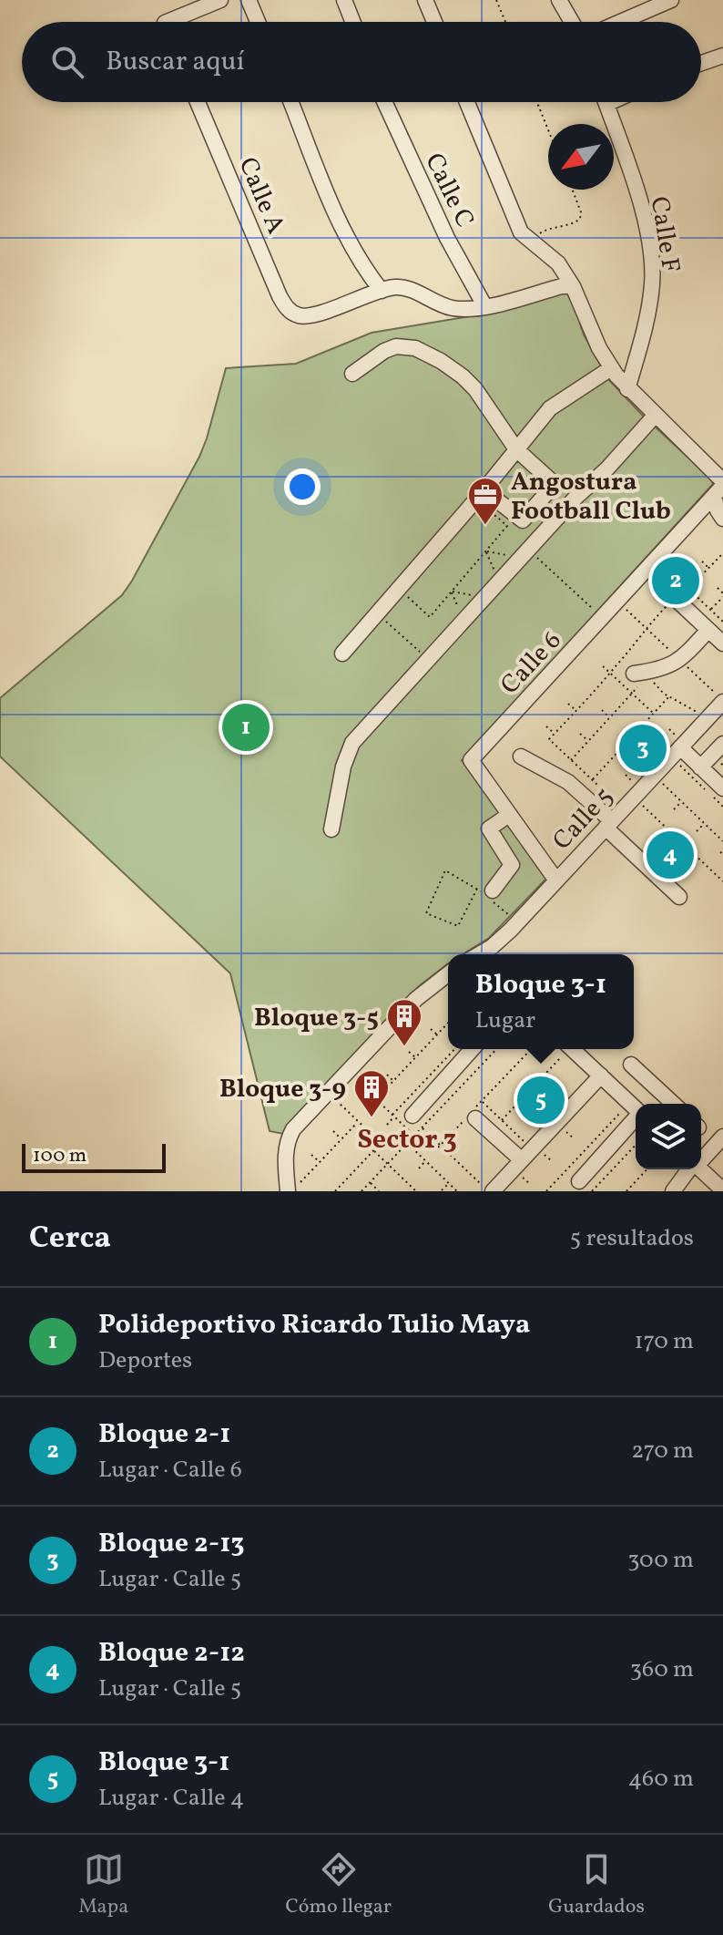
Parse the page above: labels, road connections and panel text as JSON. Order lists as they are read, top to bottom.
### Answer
{
  "streets": {
    "street": [
      "Calle C",
      "Calle A",
      "Calle F",
      "Calle 6",
      "Calle 5"
    ]
  },
  "crossings": [
    ["Calle 6", "Calle 5"]
  ],
  "districts": ["Sector 3"],
  "places": {
    "office": ["Angostura Football Club"],
    "building": ["Bloque 3-5", "Bloque 3-9"]
  },
  "scale_bar": "100 m",
  "north": "bottom left",
  "page": {
    "search": "Buscar aquí",
    "pins": [
      "2",
      "1",
      "3",
      "4",
      "5"
    ],
    "popup": ["Bloque 3-1", "Lugar"],
    "scale": "100 m",
    "heading": ["Cerca", "5 resultados"],
    "list": [
      {
        "mark": "1",
        "name": "Polideportivo Ricardo Tulio Maya",
        "note": "Deportes",
        "value": "170 m"
      },
      {
        "mark": "2",
        "name": "Bloque 2-1",
        "note": "Lugar · Calle 6",
        "value": "270 m"
      },
      {
        "mark": "3",
        "name": "Bloque 2-13",
        "note": "Lugar · Calle 5",
        "value": "300 m"
      },
      {
        "mark": "4",
        "name": "Bloque 2-12",
        "note": "Lugar · Calle 5",
        "value": "360 m"
      },
      {
        "mark": "5",
        "name": "Bloque 3-1",
        "note": "Lugar · Calle 4",
        "value": "460 m"
      }
    ],
    "nav": ["Mapa", "Cómo llegar", "Guardados"]
  }
}
